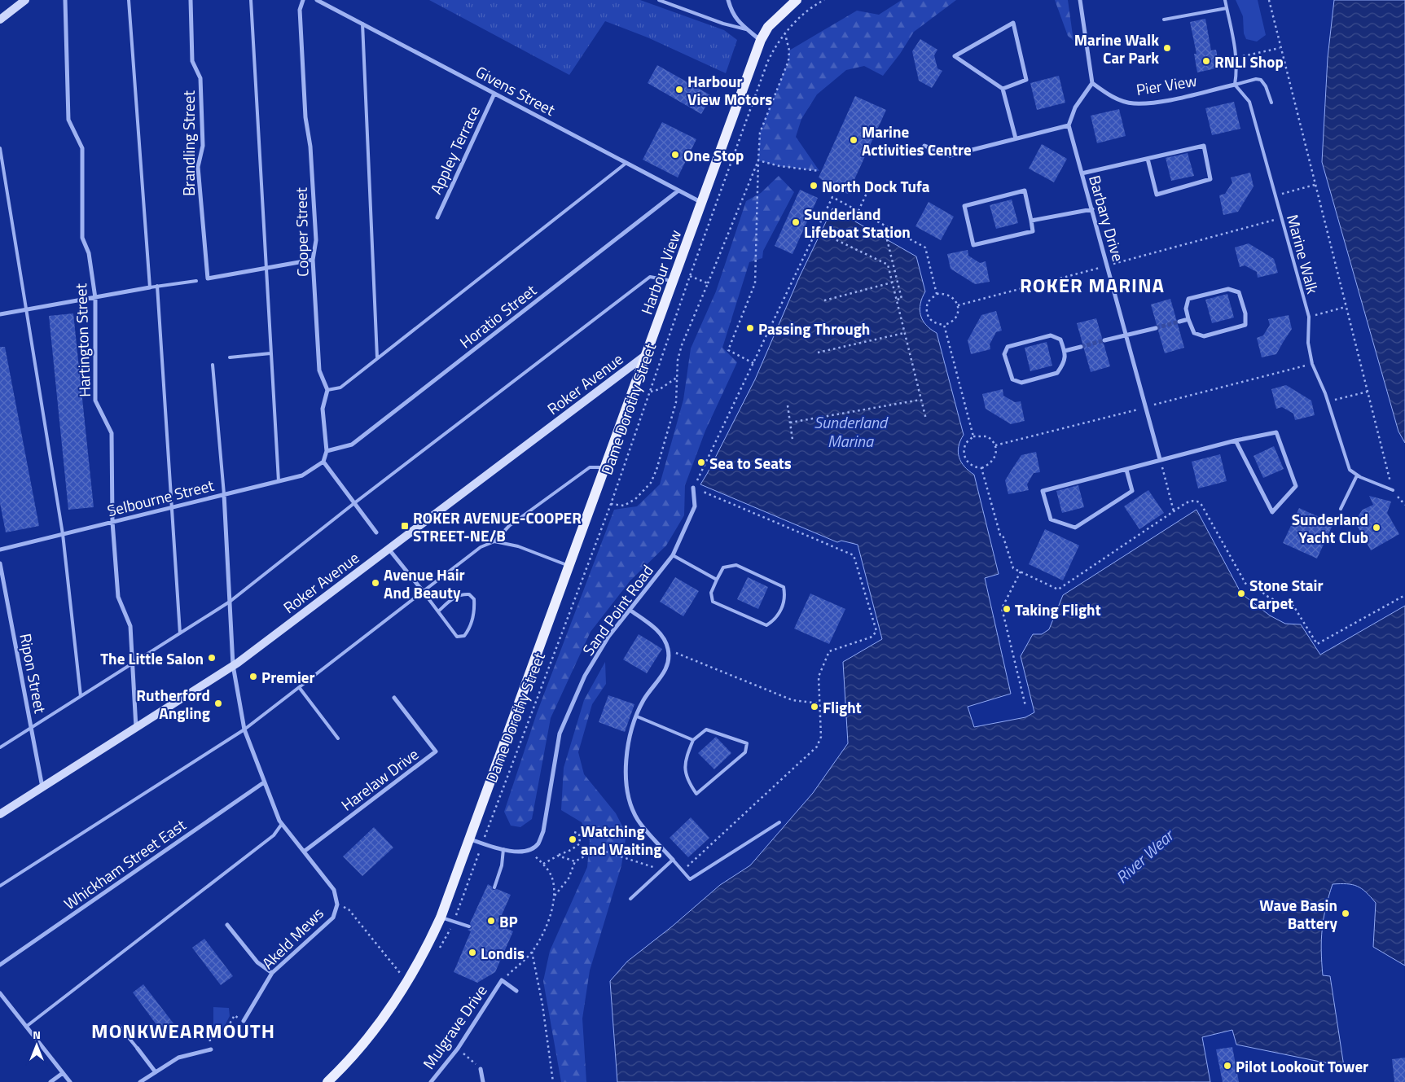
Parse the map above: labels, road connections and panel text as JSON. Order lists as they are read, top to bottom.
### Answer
{
  "streets": {
    "main road": ["Harbour View", "Dame Dorothy Street"],
    "street": [
      "Pier View",
      "Givens Street",
      "Brandling Street",
      "Appley Terrace",
      "Barbary Drive",
      "Cooper Street",
      "Horatio Street",
      "Hartington Street",
      "Roker Avenue",
      "Selbourne Street",
      "Sand Point Road",
      "Ripon Street",
      "Harelaw Drive",
      "Whickham Street East",
      "Akeld Mews",
      "Mulgrave Drive"
    ],
    "lane": ["Marine Walk"]
  },
  "crossings": [
    ["Pier View", "Marine Walk"],
    ["Givens Street", "Appley Terrace"],
    ["Givens Street", "Harbour View"],
    ["Givens Street", "Horatio Street"],
    ["Brandling Street", "Cooper Street"],
    ["Harbour View", "Roker Avenue"],
    ["Harbour View", "Dame Dorothy Street"],
    ["Hartington Street", "Roker Avenue"],
    ["Hartington Street", "Selbourne Street"],
    ["Roker Avenue", "Ripon Street"],
    ["Roker Avenue", "Akeld Mews"],
    ["Selbourne Street", "Akeld Mews"],
    ["Harelaw Drive", "Akeld Mews"],
    ["Whickham Street East", "Akeld Mews"]
  ],
  "districts": ["ROKER MARINA", "MONKWEARMOUTH"],
  "water": ["Sunderland Marina", "River Wear"],
  "places": {
    "other": [
      "Marine Walk Car Park",
      "RNLI Shop",
      "Harbour View Motors",
      "Marine Activities Centre",
      "One Stop",
      "North Dock Tufa",
      "Sunderland Lifeboat Station",
      "Passing Through",
      "Sea to Seats",
      "Sunderland Yacht Club",
      "Avenue Hair And Beauty",
      "Stone Stair Carpet",
      "Taking Flight",
      "The Little Salon",
      "Premier",
      "Rutherford Angling",
      "Flight",
      "Watching and Waiting",
      "Wave Basin Battery",
      "BP",
      "Londis",
      "Pilot Lookout Tower"
    ],
    "transit": ["ROKER AVENUE-COOPER STREET-NE/B"]
  },
  "north": "top"
}
